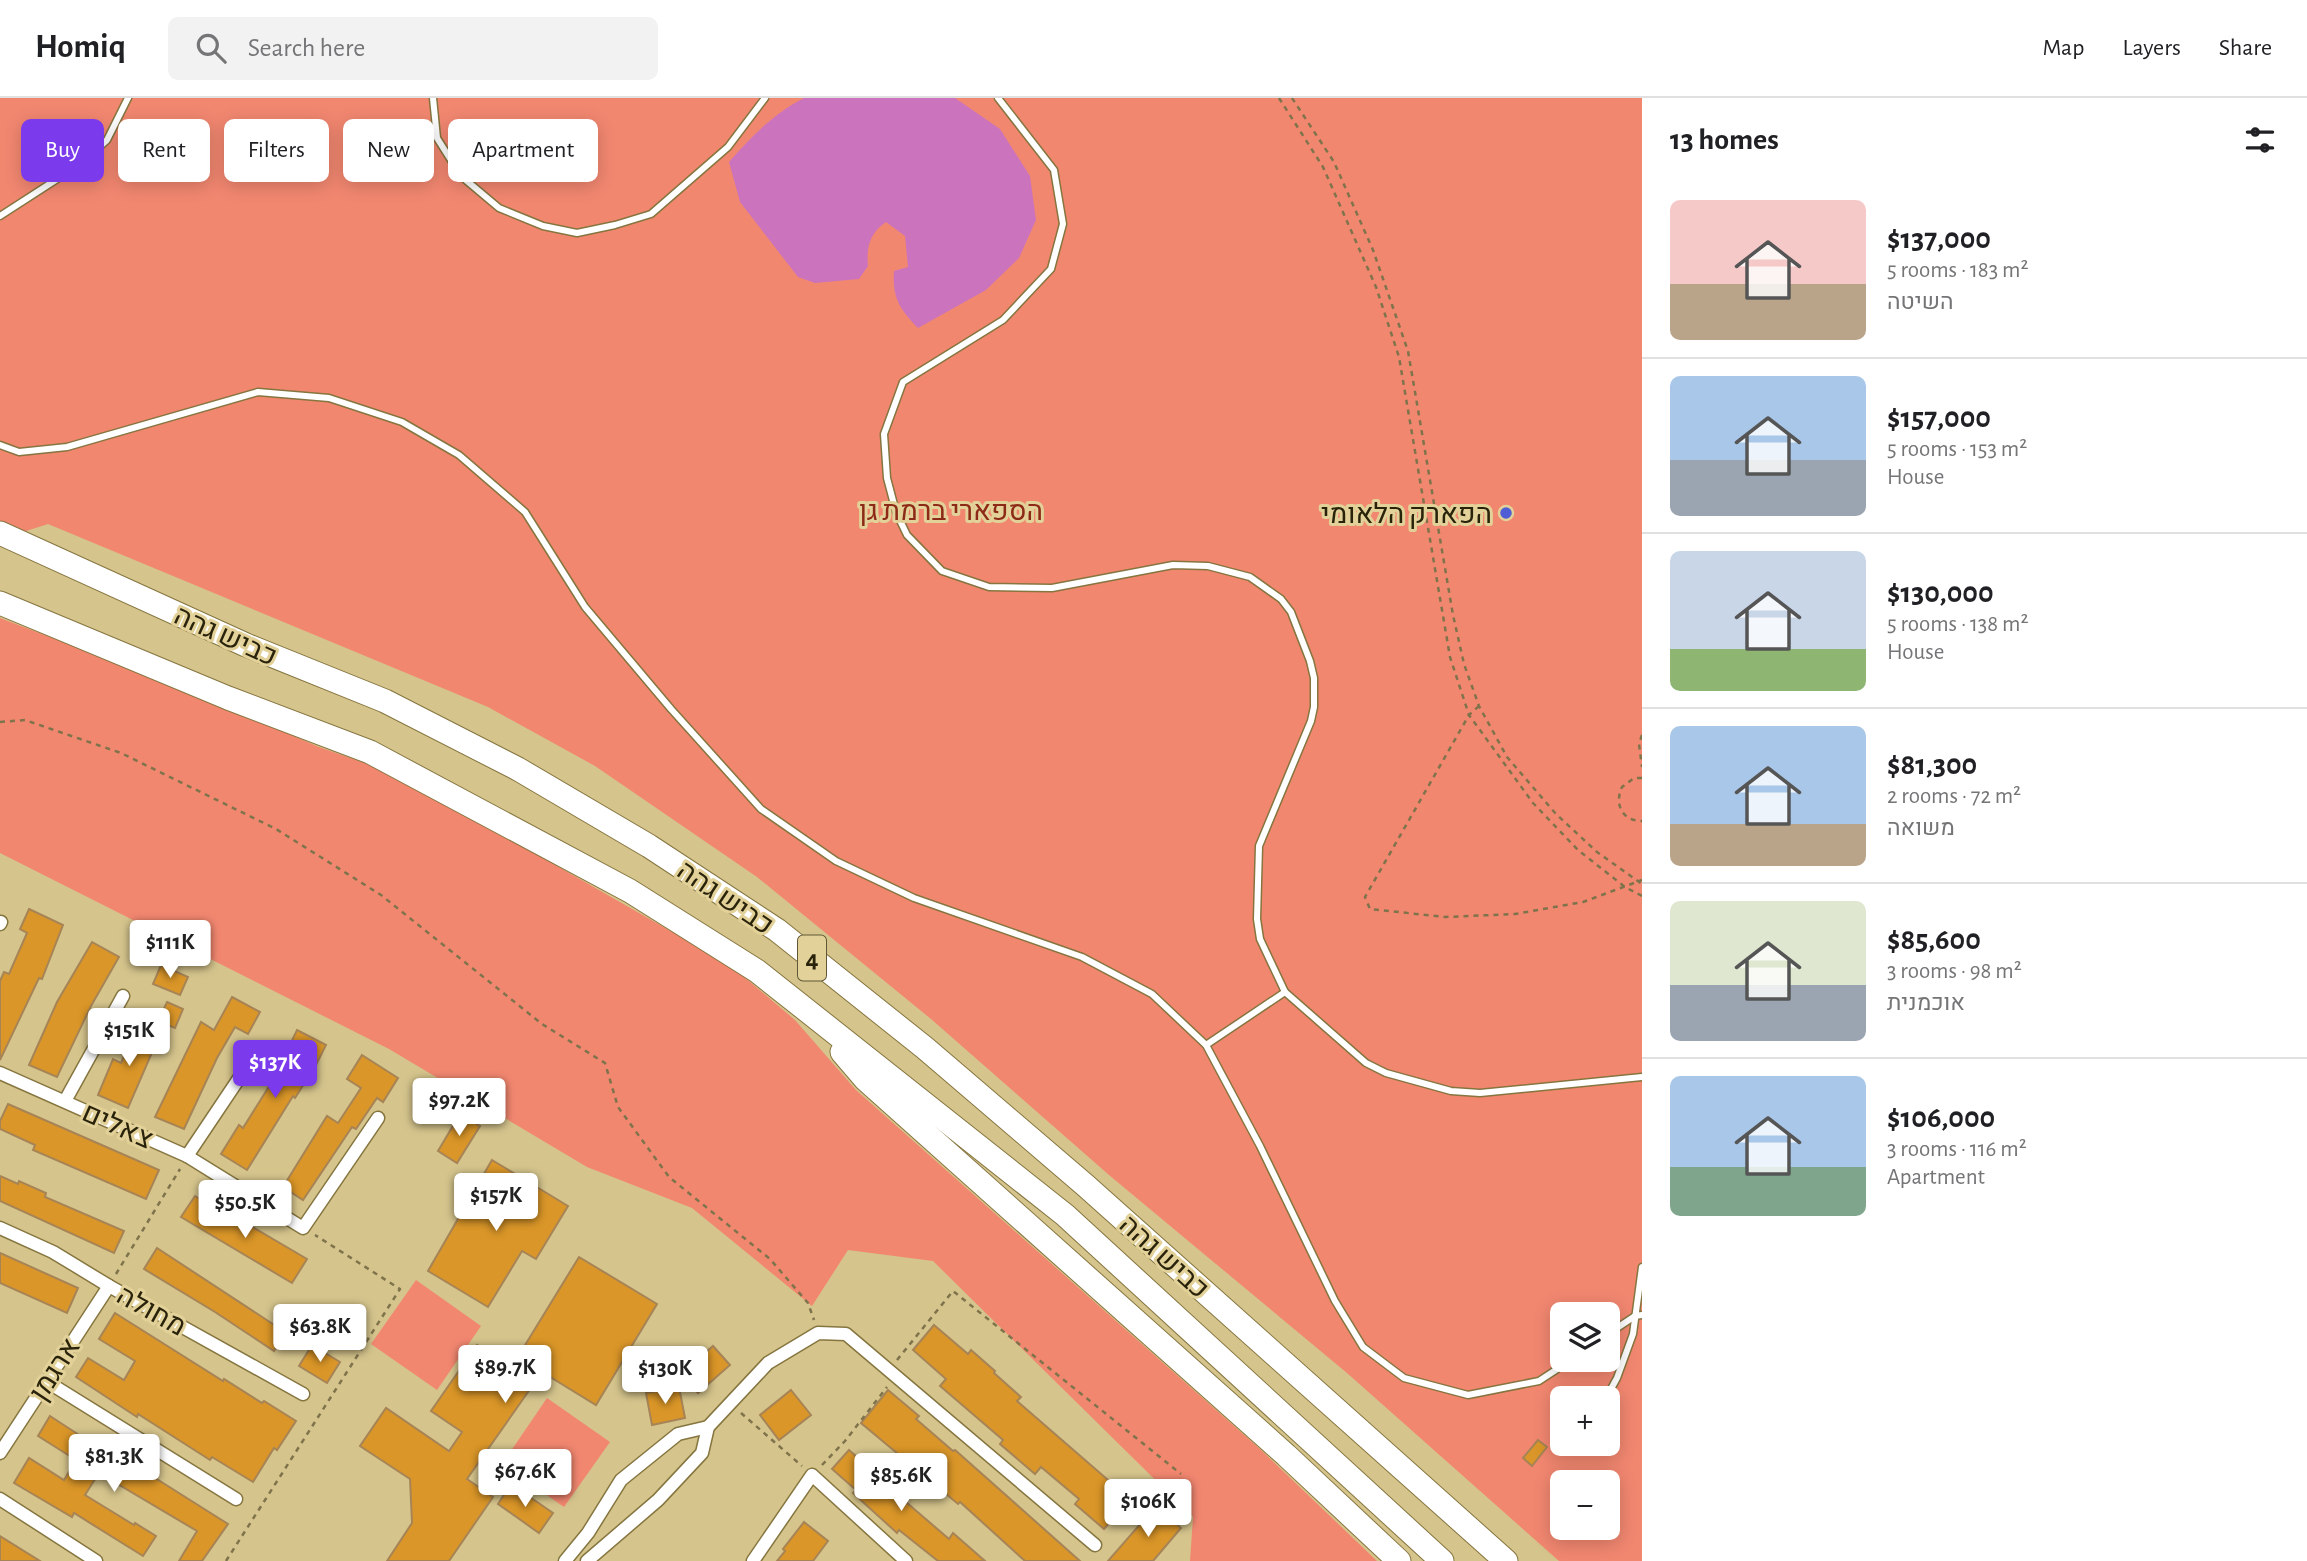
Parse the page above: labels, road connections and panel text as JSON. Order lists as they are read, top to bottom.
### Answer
{
  "streets": {
    "highway": ["כביש גהה", "4"],
    "street": ["צאלים", "מחולה", "ארגמן"]
  },
  "crossings": [
    ["מחולה", "ארגמן"]
  ],
  "parks": ["הספארי ברמת גן"],
  "places": ["הפארק הלאומי"],
  "page": {
    "header": "Homiq",
    "search": "Search here",
    "nav": ["Map", "Layers", "Share"],
    "heading": "13 homes",
    "chip": [
      "Buy",
      "Rent",
      "Filters",
      "New",
      "Apartment"
    ],
    "list": [
      {
        "name": "$137,000",
        "note": "5 rooms · 183 m² · השיטה"
      },
      {
        "name": "$157,000",
        "note": "5 rooms · 153 m² · House"
      },
      {
        "name": "$130,000",
        "note": "5 rooms · 138 m² · House"
      },
      {
        "name": "$81,300",
        "note": "2 rooms · 72 m² · משואה"
      },
      {
        "name": "$85,600",
        "note": "3 rooms · 98 m² · אוכמנית"
      },
      {
        "name": "$106,000",
        "note": "3 rooms · 116 m² · Apartment"
      }
    ],
    "price": [
      "$111K",
      "$151K",
      "$137K",
      "$97.2K",
      "$157K",
      "$50.5K",
      "$63.8K",
      "$89.7K",
      "$130K",
      "$81.3K",
      "$67.6K",
      "$85.6K",
      "$106K"
    ],
    "map_buttons": ["+", "−"]
  }
}
